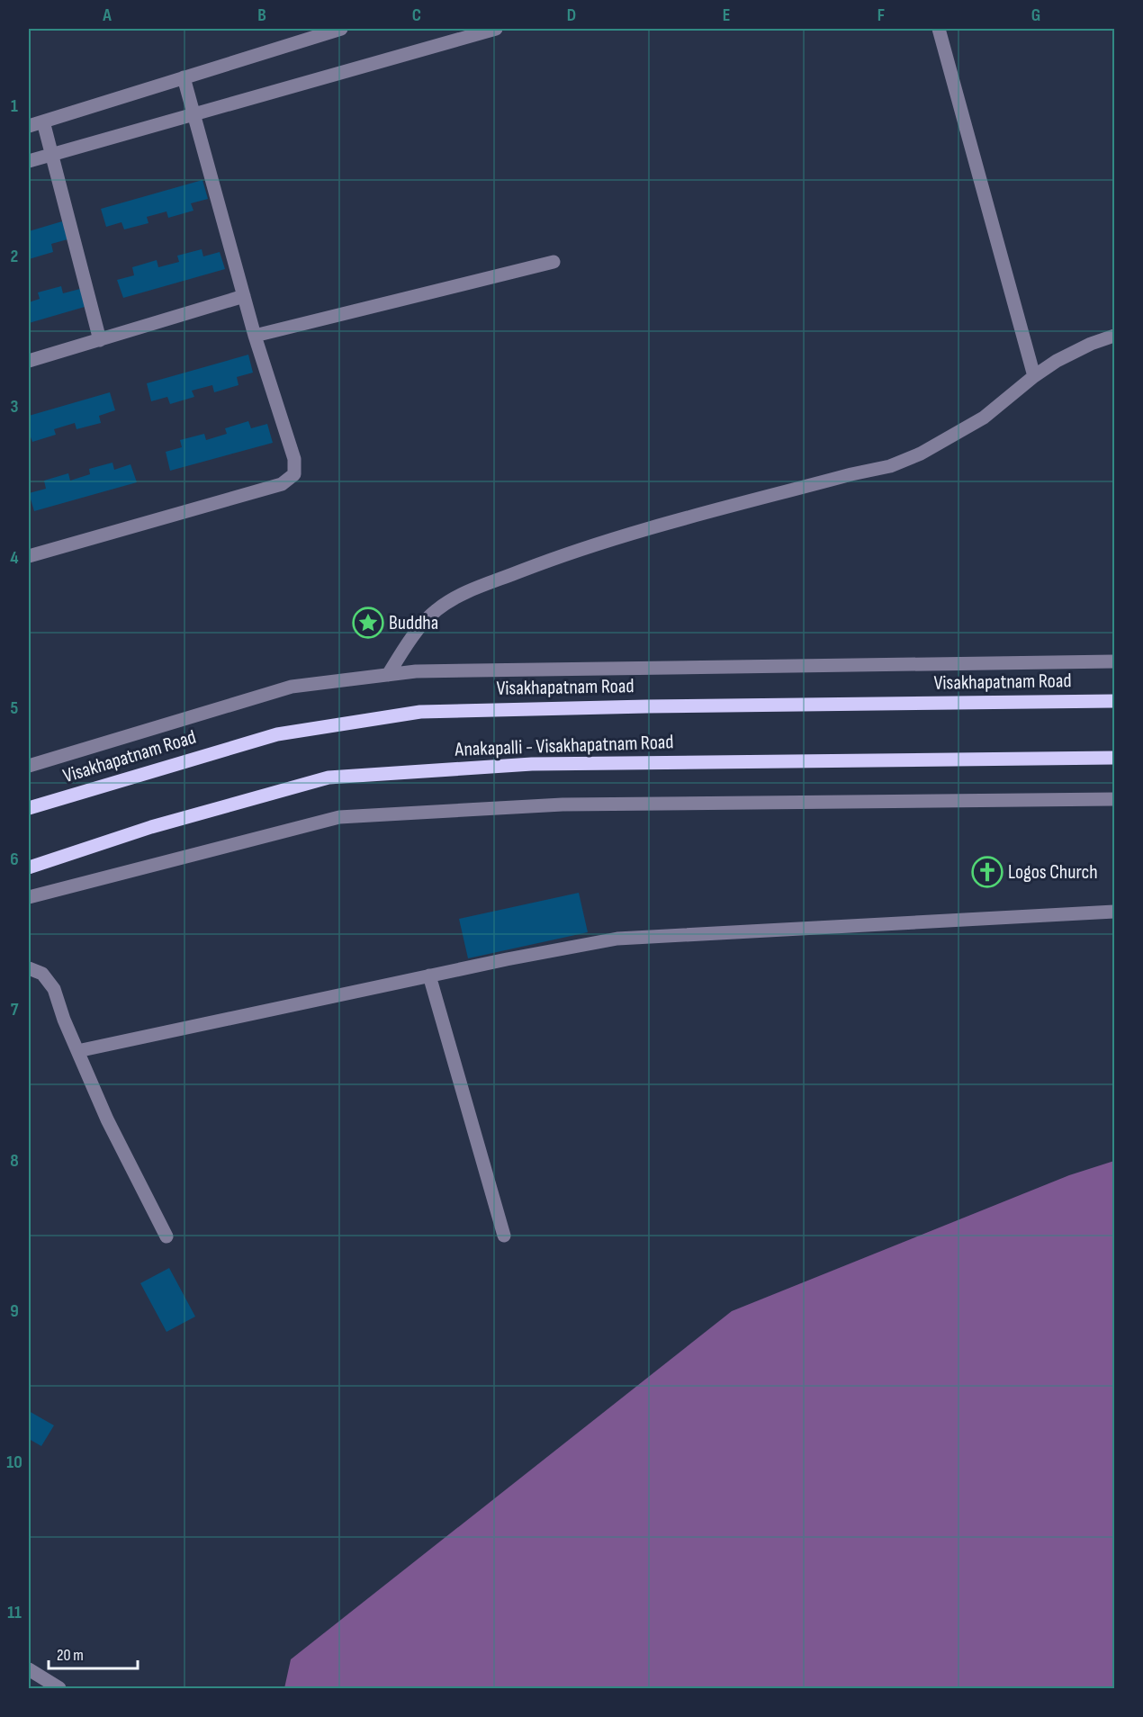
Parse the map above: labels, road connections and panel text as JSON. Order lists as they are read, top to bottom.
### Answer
{
  "streets": {
    "main road": ["Visakhapatnam Road", "Anakapalli - Visakhapatnam Road"]
  },
  "places": {
    "place": ["Buddha"],
    "church": ["Logos Church"]
  },
  "scale_bar": "20 m",
  "grid": {
    "columns": [
      "A",
      "B",
      "C",
      "D",
      "E",
      "F",
      "G"
    ],
    "rows": [
      "1",
      "2",
      "3",
      "4",
      "5",
      "6",
      "7",
      "8",
      "9",
      "10",
      "11"
    ]
  }
}
